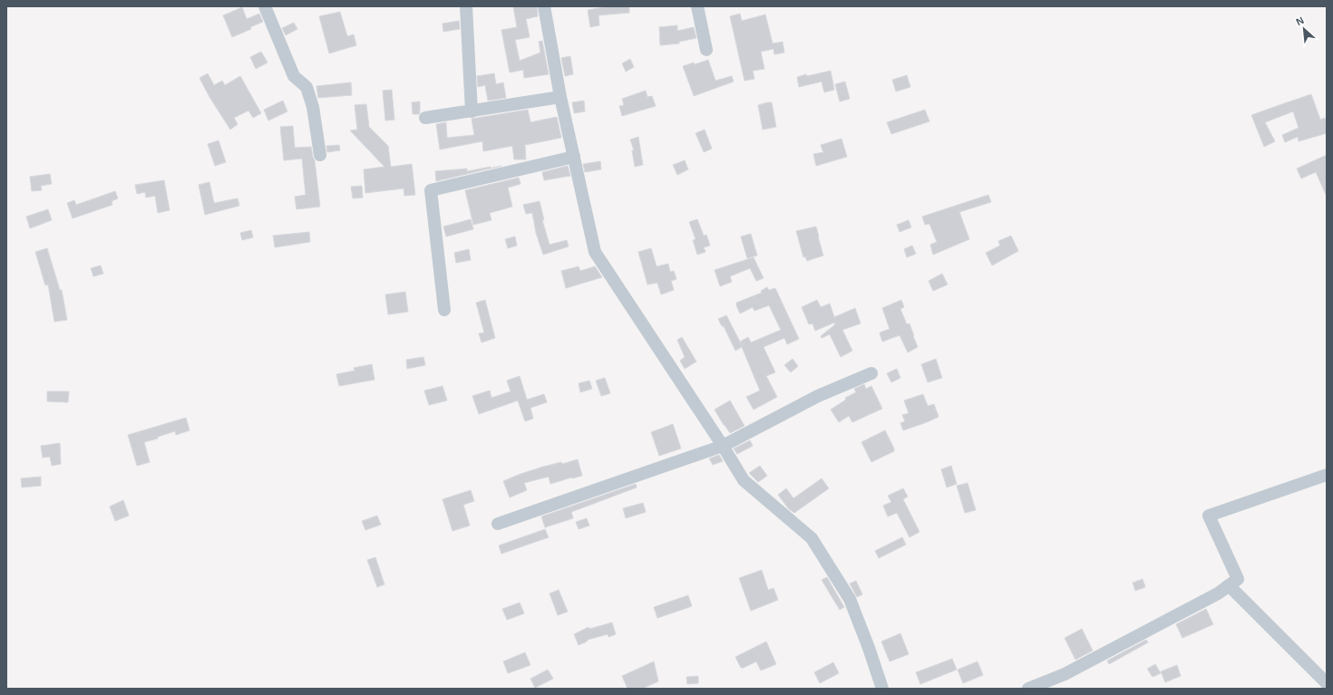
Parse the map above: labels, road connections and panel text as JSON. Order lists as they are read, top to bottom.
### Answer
{
  "north": "top left"
}
